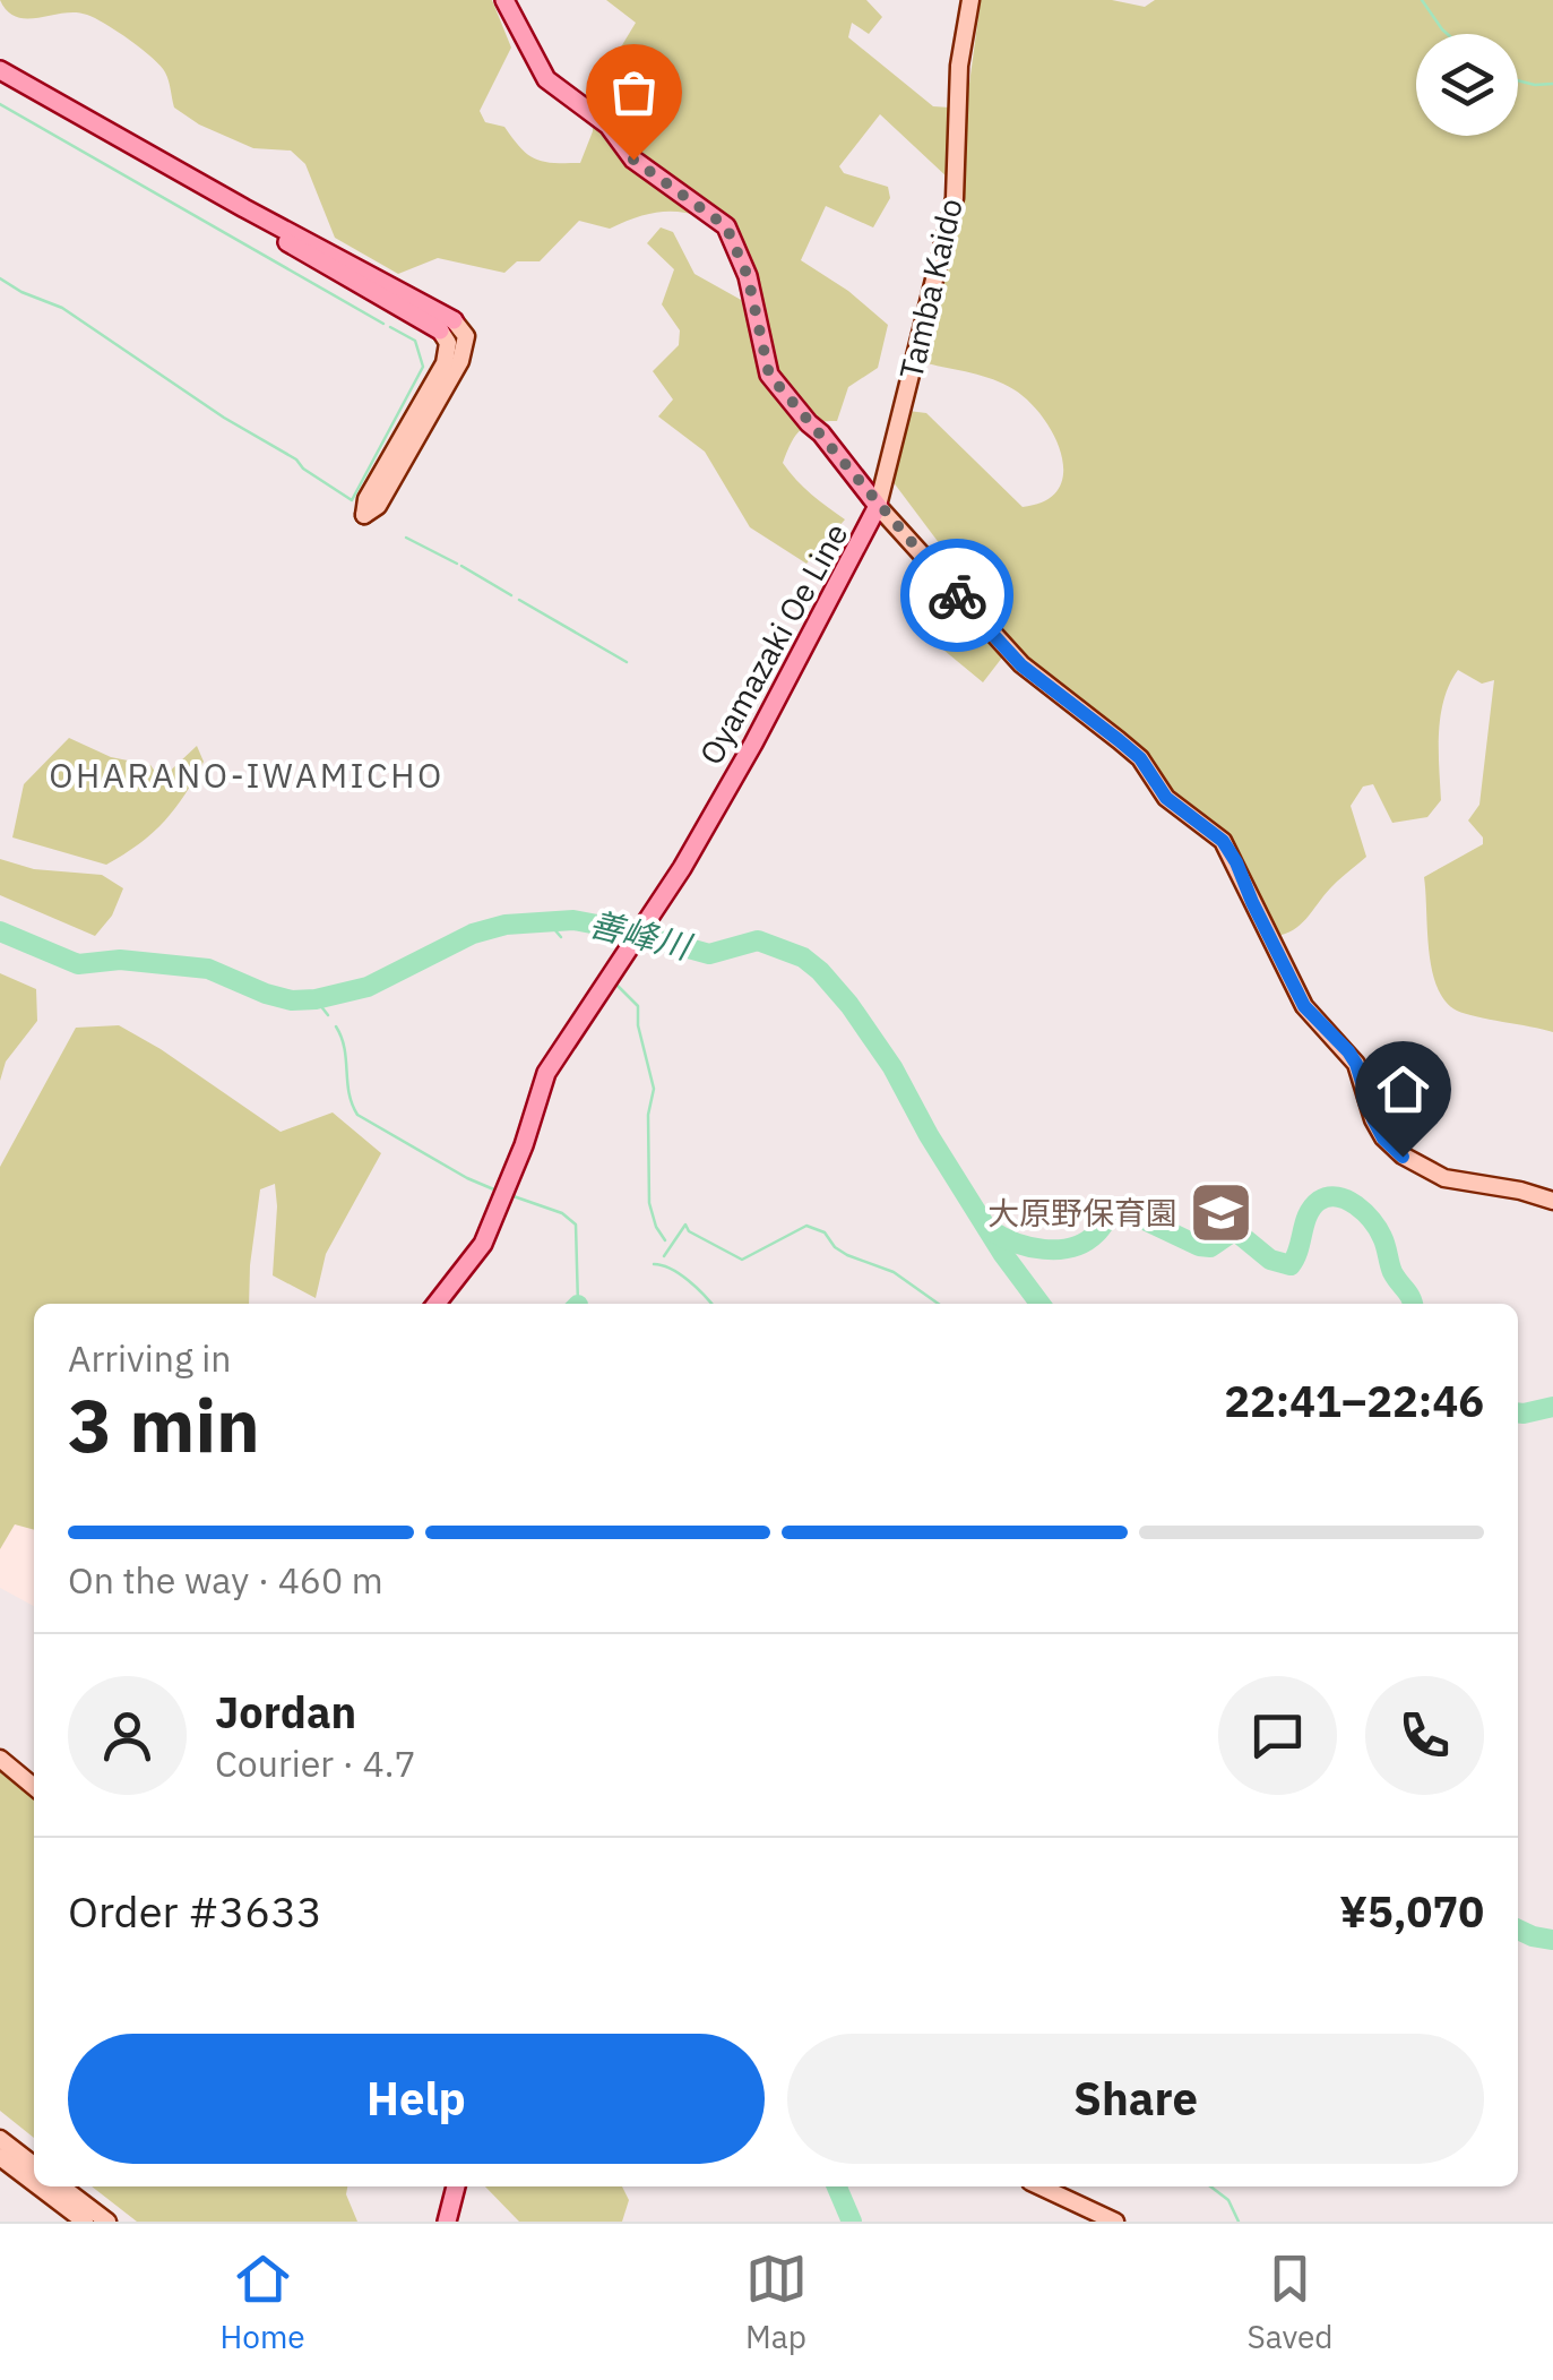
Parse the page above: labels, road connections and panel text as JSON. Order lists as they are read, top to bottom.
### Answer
{
  "streets": {
    "main road": ["Oyamazaki Oe Line"],
    "street": ["Tamba Kaido"]
  },
  "crossings": [
    ["Tamba Kaido", "Oyamazaki Oe Line"]
  ],
  "districts": ["OHARANO-IWAMICHO"],
  "water": ["善峰川"],
  "places": {
    "school or university": ["大原野保育園"]
  },
  "page": {
    "heading": ["3 min", "Arriving in", "22:41–22:46"],
    "panel": [
      "Jordan",
      "Courier · 4.7",
      "Order #3633",
      "¥5,070"
    ],
    "bar": "On the way · 460 m",
    "buttons": ["Help", "Share"],
    "tabs": ["Home", "Map", "Saved"]
  }
}
